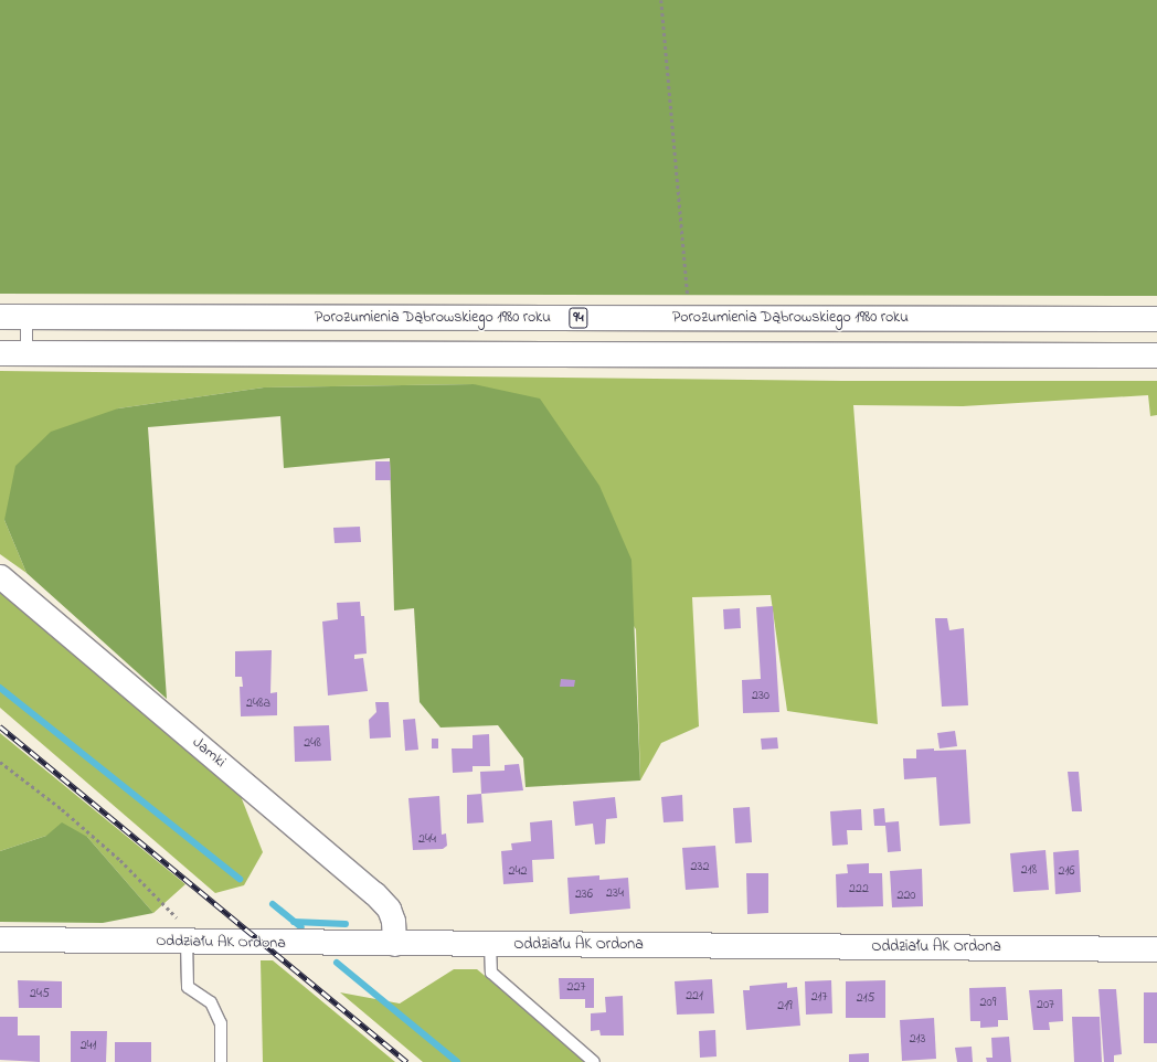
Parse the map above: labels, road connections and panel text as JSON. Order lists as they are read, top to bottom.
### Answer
{
  "streets": {
    "main road": ["Porozumienia Dąbrowskiego 1980 roku", "94", "Oddziału AK Ordona"],
    "street": ["Jamki"]
  },
  "crossings": [
    ["Jamki", "Oddziału AK Ordona"]
  ],
  "house_numbers": [
    "230",
    "248a",
    "248",
    "244",
    "232",
    "218",
    "242",
    "216",
    "222",
    "234",
    "236",
    "220",
    "227",
    "245",
    "221",
    "217",
    "215",
    "209",
    "207",
    "219",
    "213",
    "241"
  ]
}
